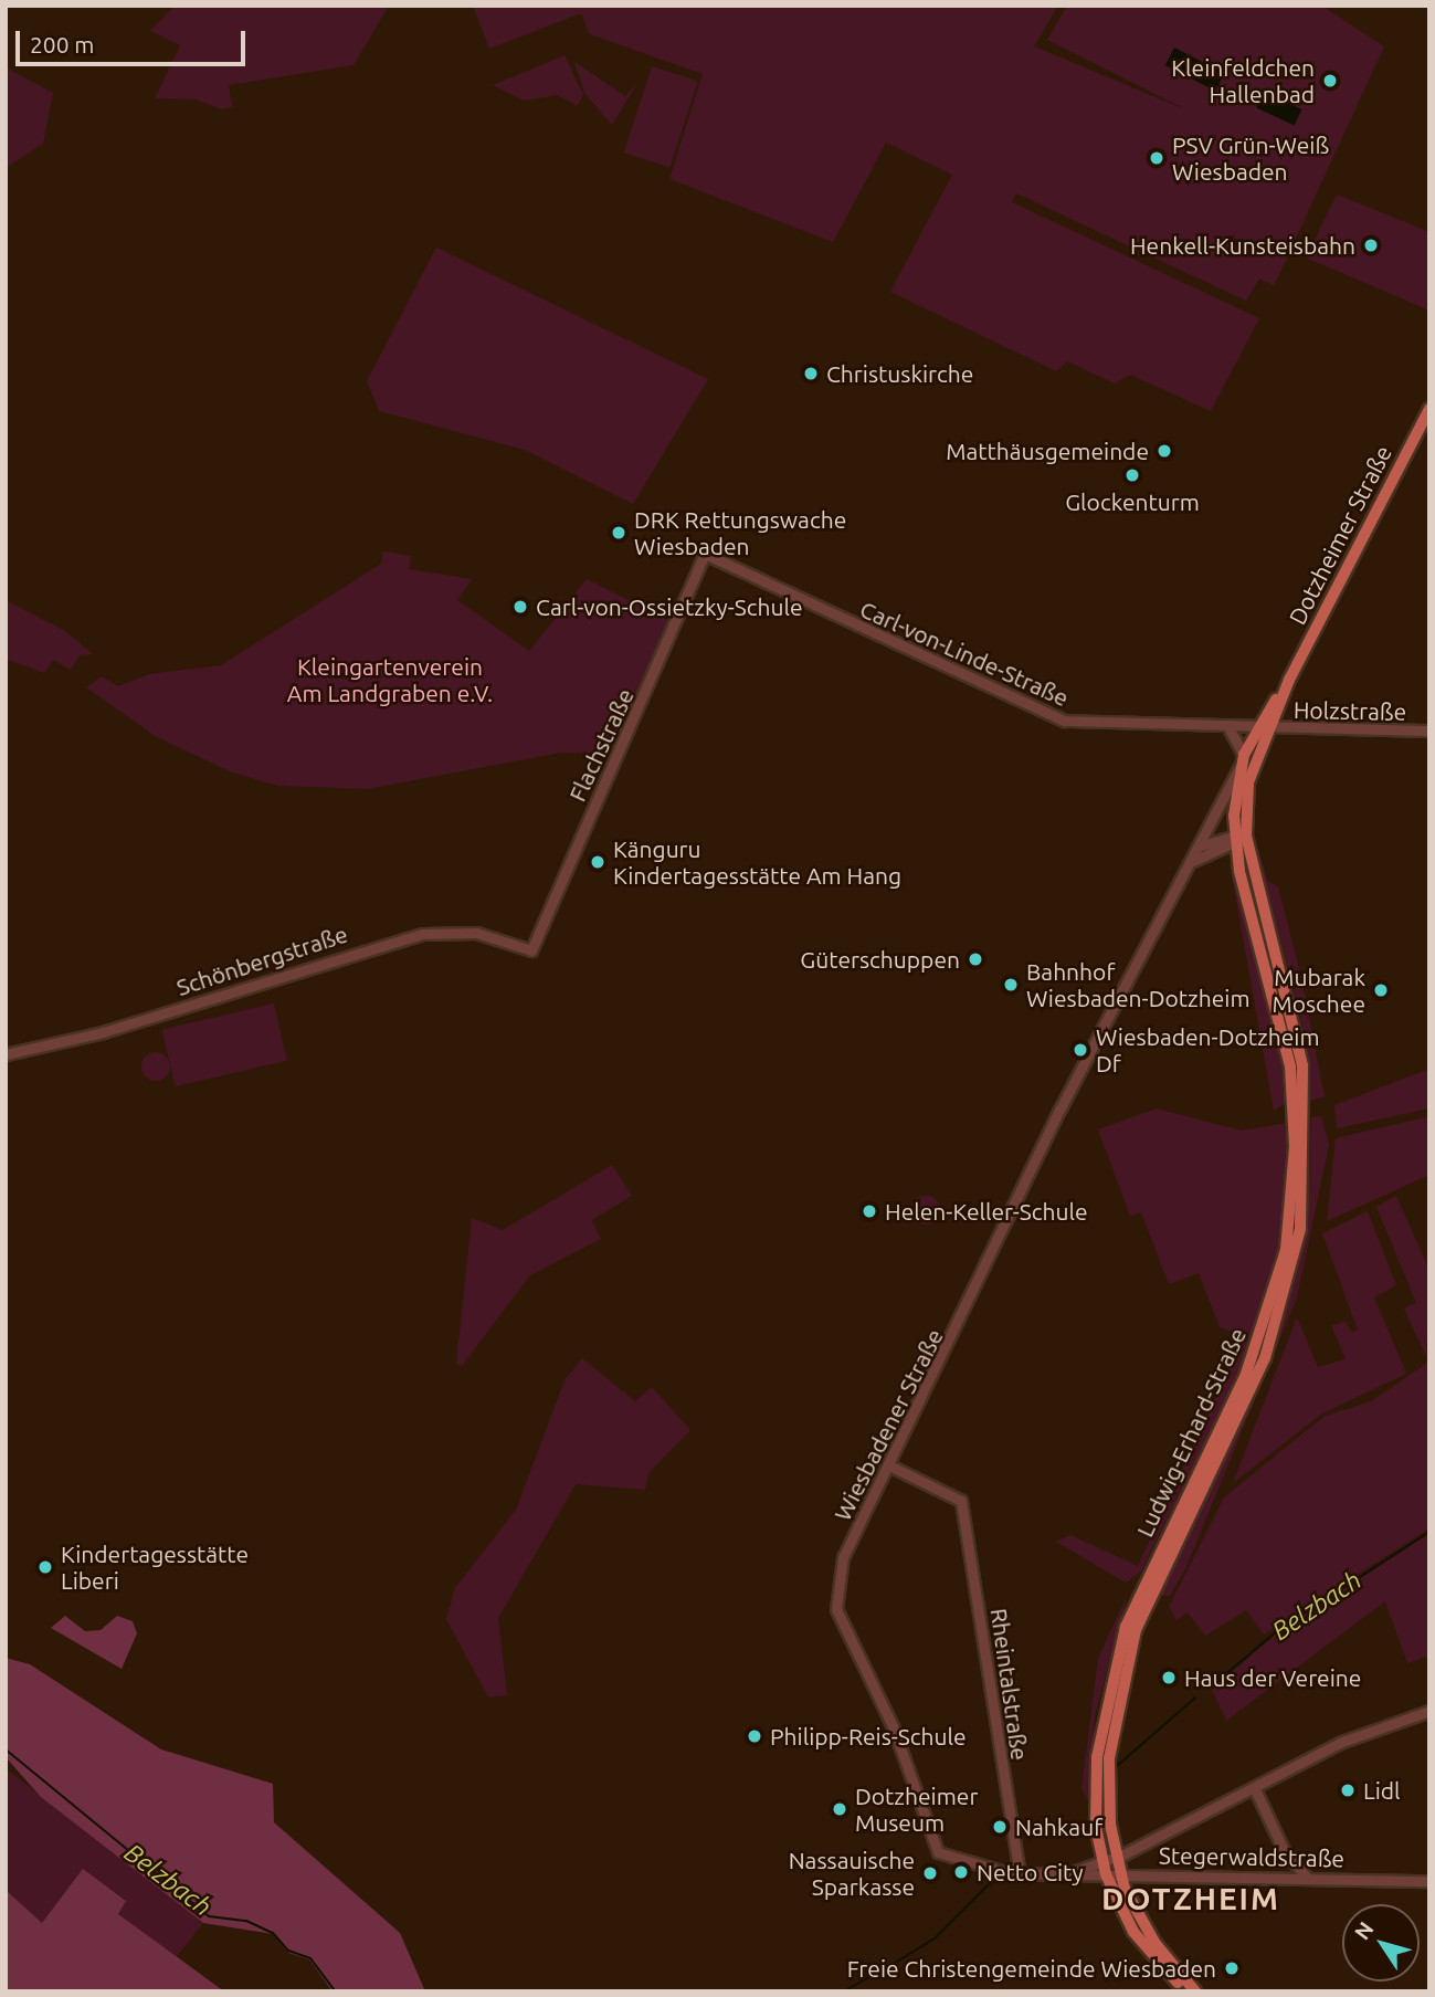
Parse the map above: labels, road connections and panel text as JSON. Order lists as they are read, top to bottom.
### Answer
{
  "streets": {
    "main road": ["Dotzheimer Straße", "Ludwig-Erhard-Straße"],
    "street": [
      "Carl-von-Linde-Straße",
      "Holzstraße",
      "Flachstraße",
      "Schönbergstraße",
      "Wiesbadener Straße",
      "Rheintalstraße",
      "Stegerwaldstraße"
    ]
  },
  "crossings": [
    ["Dotzheimer Straße", "Carl-von-Linde-Straße"],
    ["Dotzheimer Straße", "Holzstraße"],
    ["Dotzheimer Straße", "Ludwig-Erhard-Straße"],
    ["Carl-von-Linde-Straße", "Holzstraße"],
    ["Carl-von-Linde-Straße", "Flachstraße"],
    ["Carl-von-Linde-Straße", "Ludwig-Erhard-Straße"],
    ["Holzstraße", "Ludwig-Erhard-Straße"],
    ["Flachstraße", "Schönbergstraße"],
    ["Wiesbadener Straße", "Ludwig-Erhard-Straße"],
    ["Wiesbadener Straße", "Rheintalstraße"],
    ["Wiesbadener Straße", "Stegerwaldstraße"],
    ["Ludwig-Erhard-Straße", "Stegerwaldstraße"],
    ["Rheintalstraße", "Stegerwaldstraße"]
  ],
  "districts": ["DOTZHEIM"],
  "water": ["Belzbach"],
  "parks": ["Kleingartenverein Am Landgraben e.V."],
  "places": [
    "Kleinfeldchen Hallenbad",
    "PSV Grün-Weiß Wiesbaden",
    "Henkell-Kunsteisbahn",
    "Christuskirche",
    "Matthäusgemeinde",
    "Glockenturm",
    "DRK Rettungswache Wiesbaden",
    "Carl-von-Ossietzky-Schule",
    "Känguru Kindertagesstätte Am Hang",
    "Güterschuppen",
    "Bahnhof Wiesbaden-Dotzheim",
    "Mubarak Moschee",
    "Wiesbaden-Dotzheim Df",
    "Helen-Keller-Schule",
    "Kindertagesstätte Liberi",
    "Haus der Vereine",
    "Philipp-Reis-Schule",
    "Lidl",
    "Dotzheimer Museum",
    "Nahkauf",
    "Netto City",
    "Nassauische Sparkasse",
    "Freie Christengemeinde Wiesbaden"
  ],
  "scale_bar": "200 m",
  "north": "top left"
}
